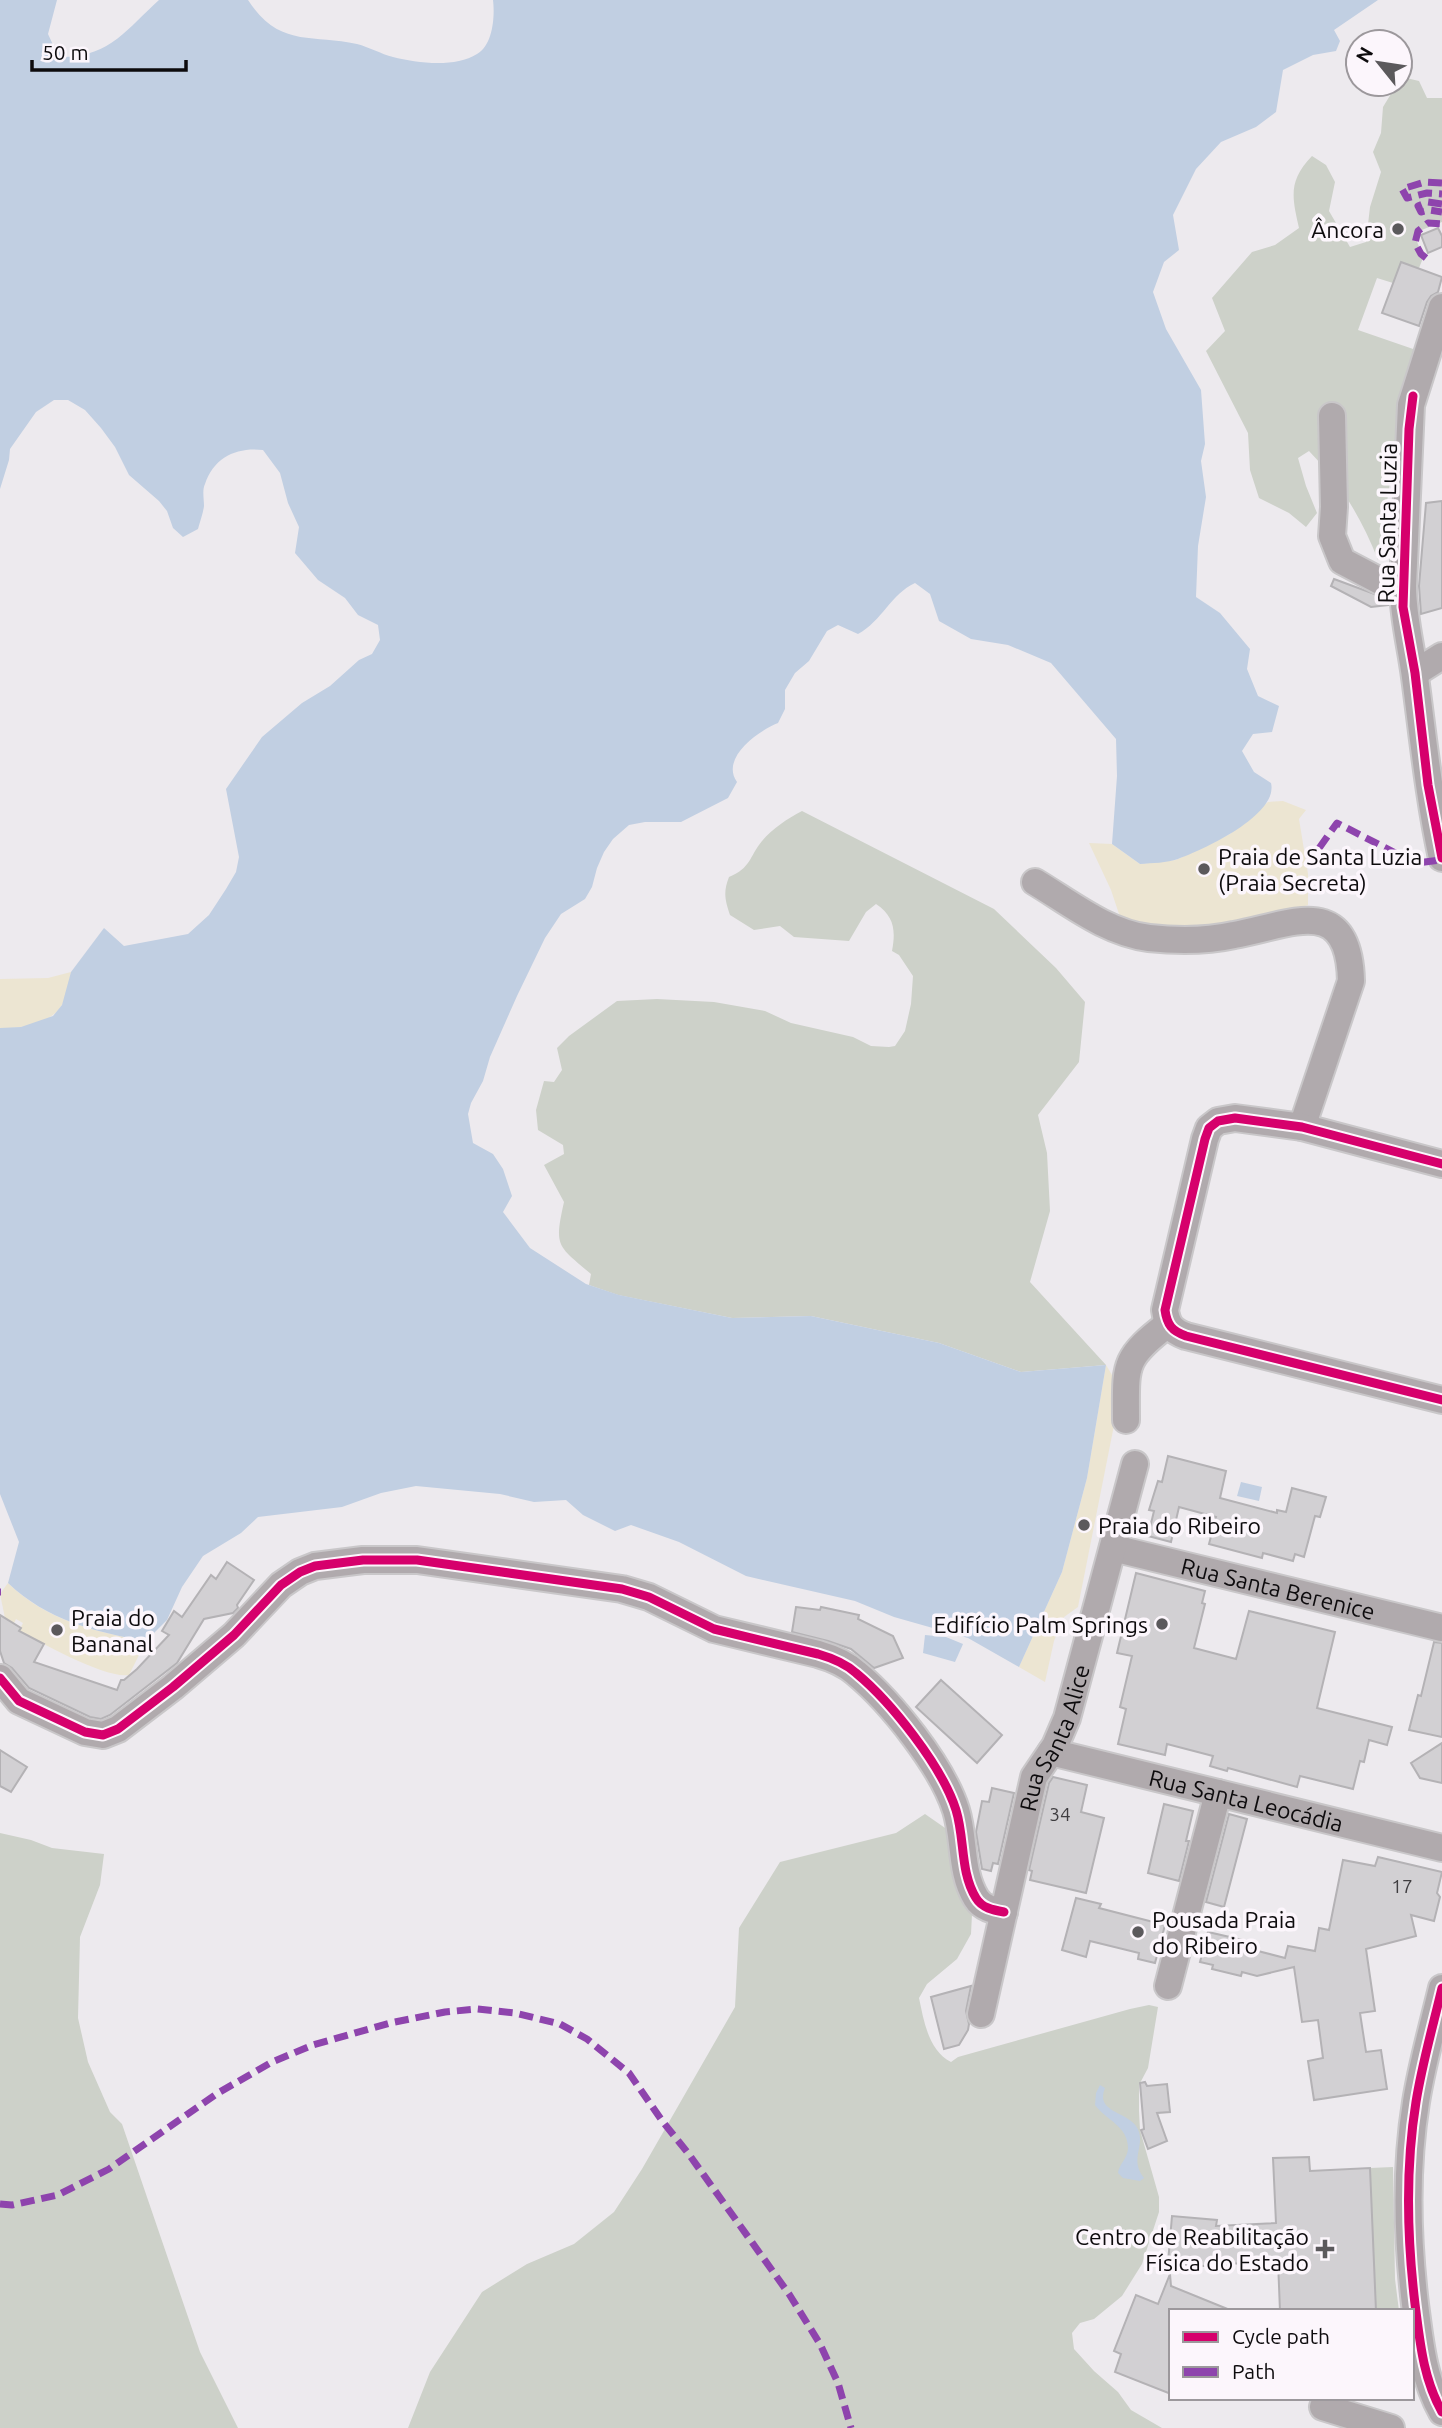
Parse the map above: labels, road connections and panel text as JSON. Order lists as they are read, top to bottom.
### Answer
{
  "streets": {
    "street": [
      "Rua Santa Luzia",
      "Rua Santa Berenice",
      "Rua Santa Alice",
      "Rua Santa Leocádia"
    ]
  },
  "crossings": [
    ["Rua Santa Berenice", "Rua Santa Alice"],
    ["Rua Santa Alice", "Rua Santa Leocádia"]
  ],
  "places": {
    "other": [
      "Âncora",
      "Praia de Santa Luzia (Praia Secreta)",
      "Praia do Ribeiro",
      "Edifício Palm Springs",
      "Praia do Bananal",
      "Pousada Praia do Ribeiro"
    ],
    "health": ["Centro de Reabilitação Física do Estado"]
  },
  "house_numbers": ["34", "17"],
  "legend": ["Cycle path", "Path"],
  "scale_bar": "50 m",
  "north": "top left"
}
